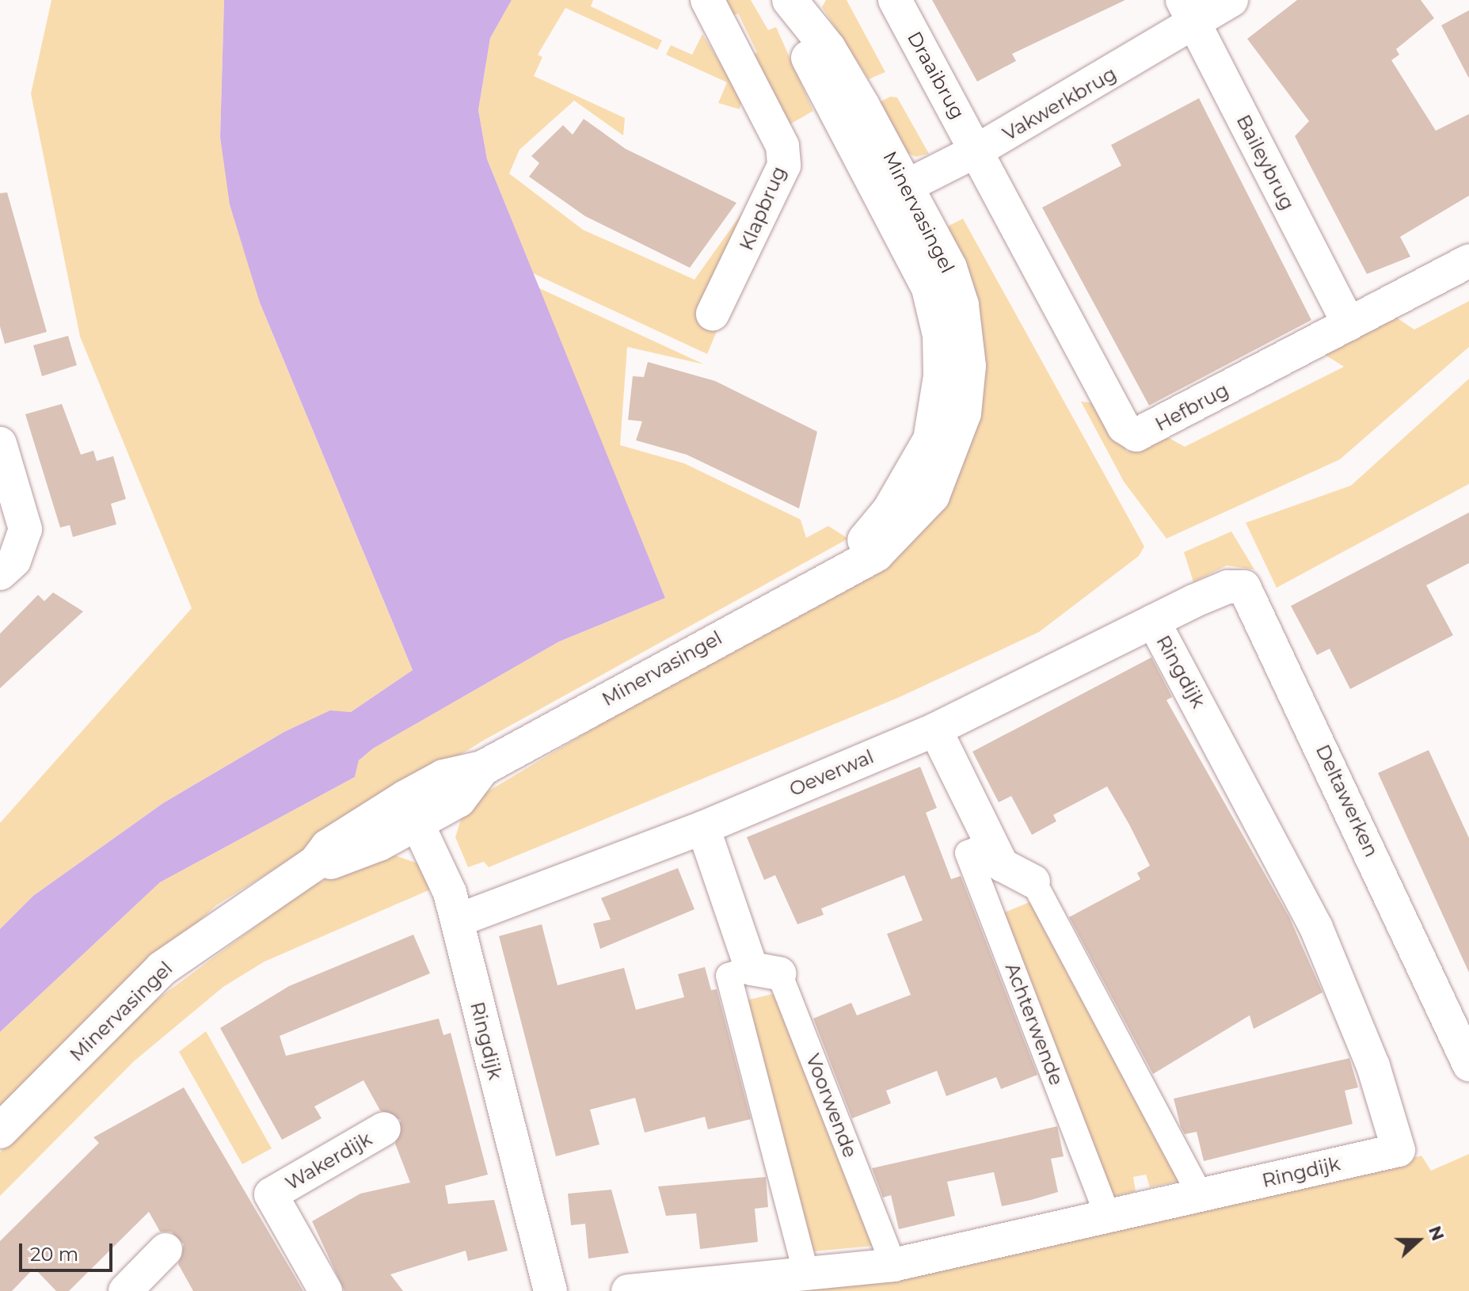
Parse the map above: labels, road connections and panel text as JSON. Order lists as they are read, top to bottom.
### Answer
{
  "streets": {
    "street": [
      "Draaibrug",
      "Vakwerkbrug",
      "Baileybrug",
      "Klapbrug",
      "Minervasingel",
      "Hefbrug",
      "Ringdijk",
      "Oeverwal",
      "Deltawerken",
      "Achterwende",
      "Voorwende",
      "Wakerdijk"
    ]
  },
  "crossings": [
    ["Draaibrug", "Vakwerkbrug"],
    ["Draaibrug", "Hefbrug"],
    ["Vakwerkbrug", "Baileybrug"],
    ["Vakwerkbrug", "Minervasingel"],
    ["Vakwerkbrug", "Hefbrug"],
    ["Baileybrug", "Hefbrug"],
    ["Minervasingel", "Ringdijk"],
    ["Ringdijk", "Oeverwal"],
    ["Ringdijk", "Achterwende"],
    ["Ringdijk", "Voorwende"],
    ["Oeverwal", "Deltawerken"],
    ["Oeverwal", "Voorwende"]
  ],
  "scale_bar": "20 m",
  "north": "right"
}
